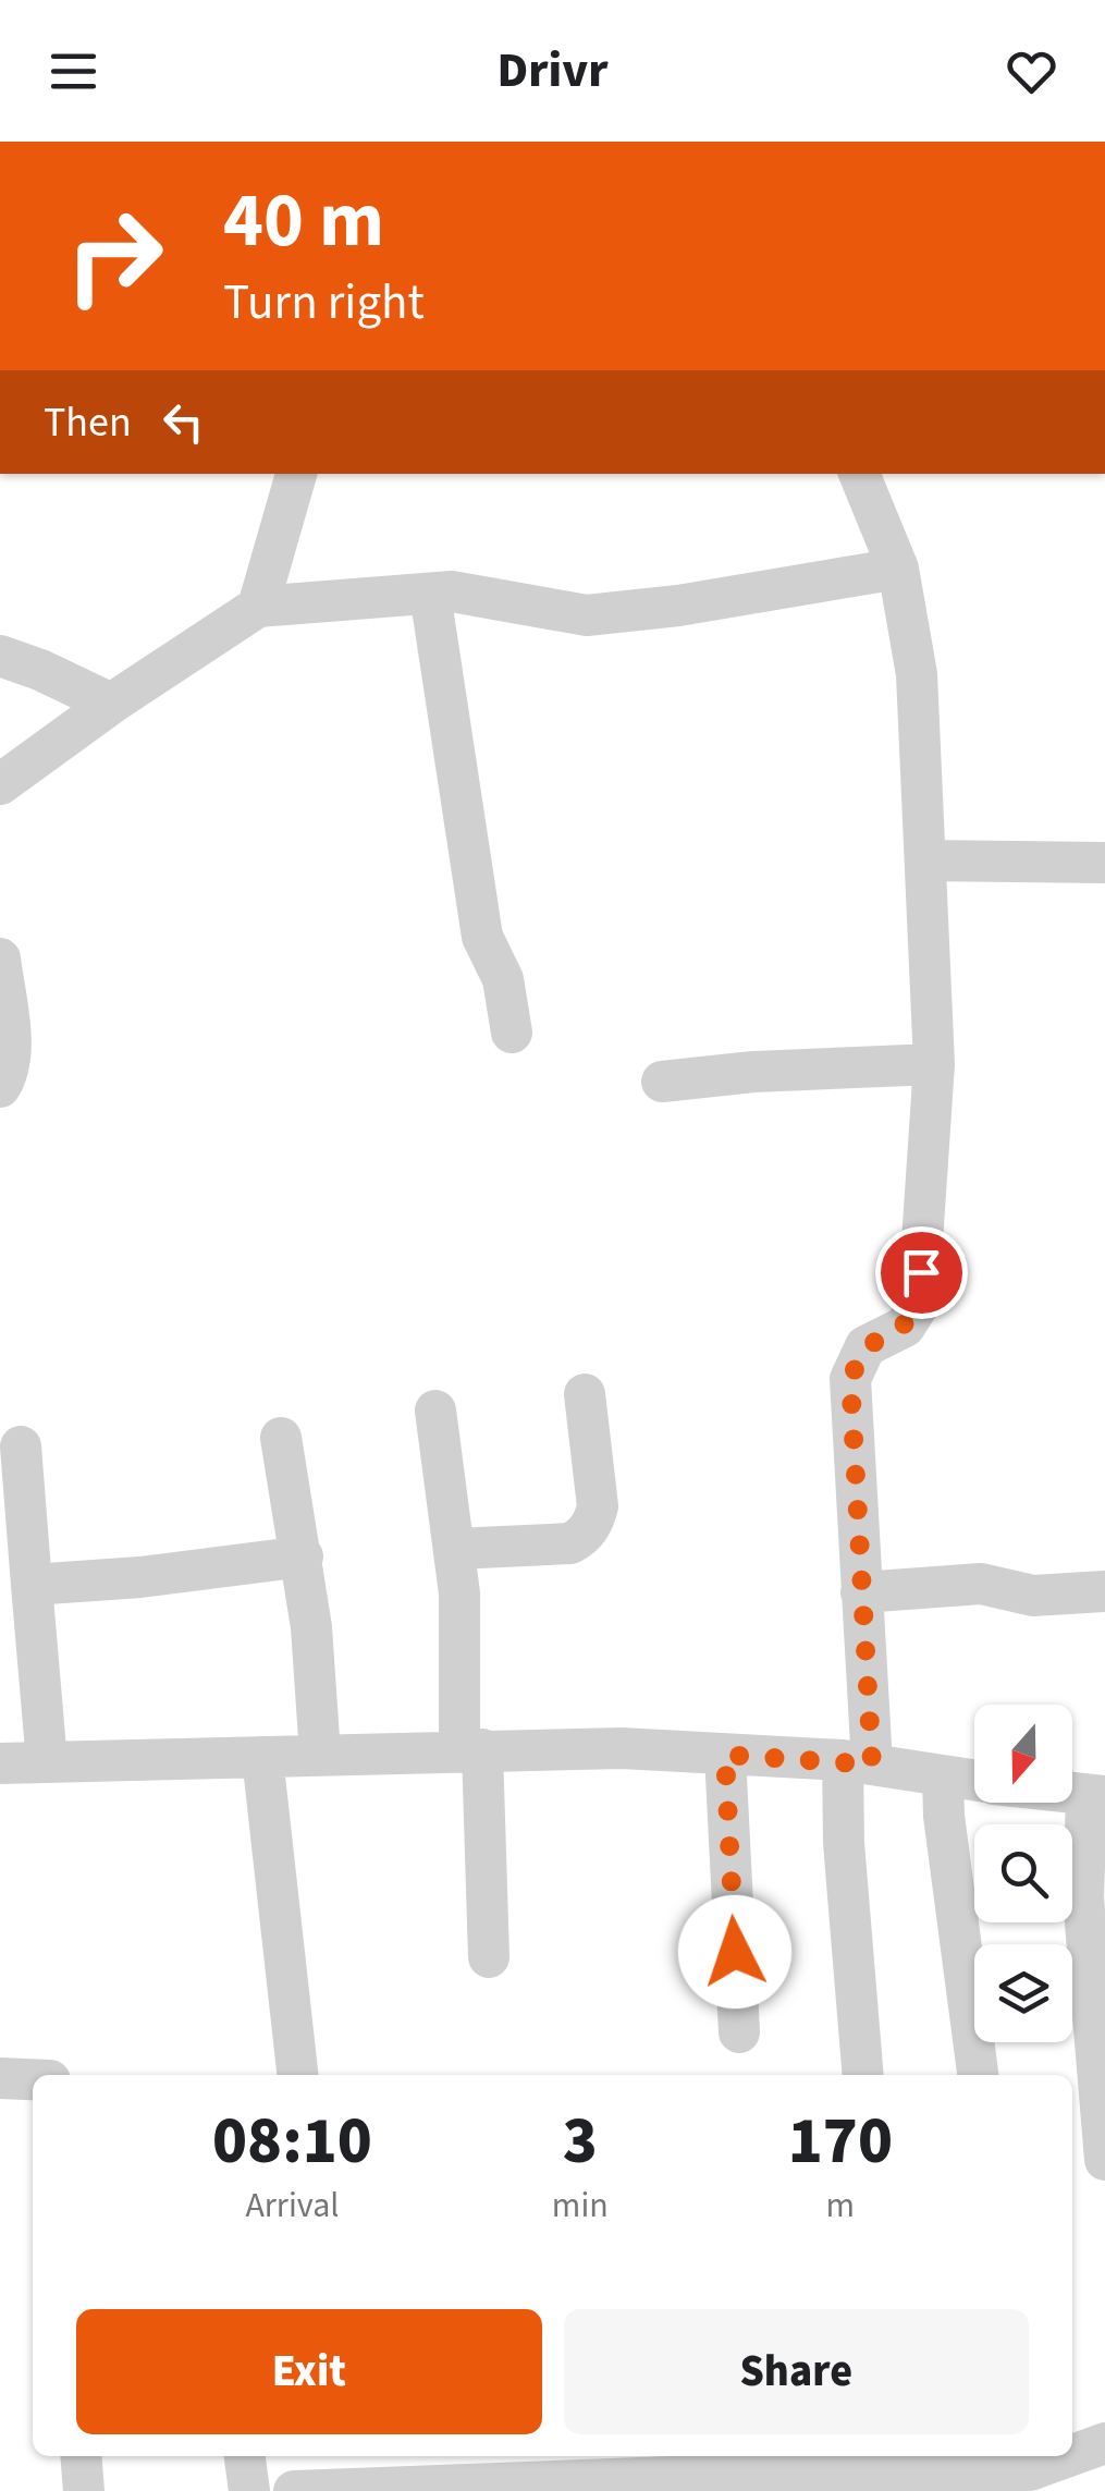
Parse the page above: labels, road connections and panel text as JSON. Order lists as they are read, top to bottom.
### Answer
{
  "north": "bottom",
  "page": {
    "header": "Drivr",
    "turn": ["40 m", "Turn right"],
    "then": "Then",
    "eta": [
      "08:10",
      "Arrival",
      "3",
      "min",
      "170",
      "m"
    ],
    "buttons": ["Exit", "Share"]
  }
}
